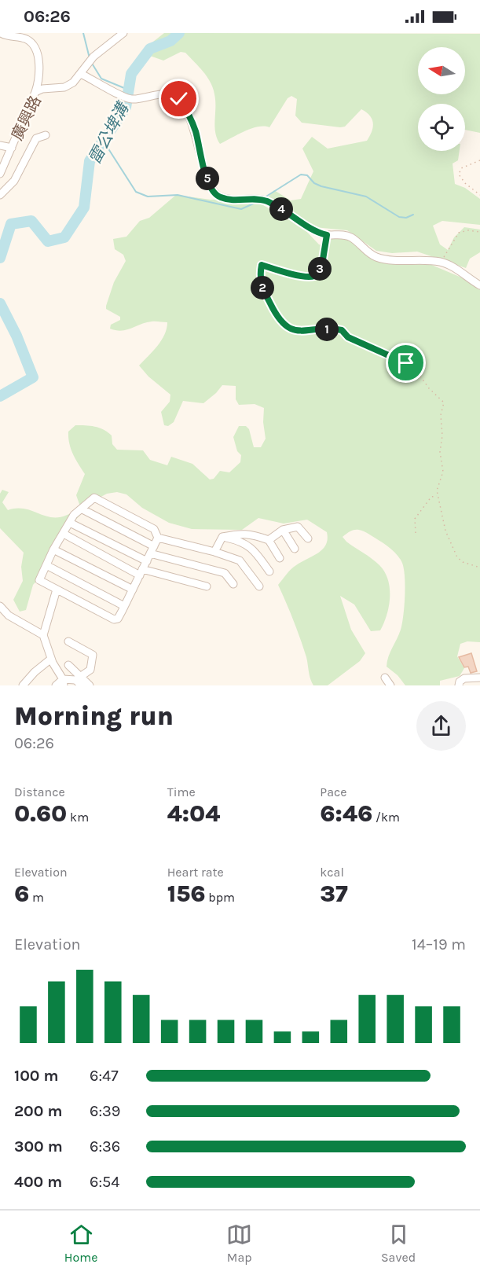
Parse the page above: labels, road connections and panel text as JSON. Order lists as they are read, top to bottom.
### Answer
{
  "streets": {
    "street": ["廣興路"]
  },
  "water": ["雷公埤溝"],
  "north": "left",
  "page": {
    "status": "06:26",
    "pins": [
      "5",
      "4",
      "3",
      "2",
      "1"
    ],
    "heading": ["Morning run", "06:26"],
    "stats": [
      ["Distance", "0.60 km"],
      ["Time", "4:04"],
      ["Pace", "6:46 /km"],
      ["Elevation", "6 m"],
      ["Heart rate", "156 bpm"],
      ["kcal", "37"]
    ],
    "chart": ["Elevation", "14–19 m"],
    "list": [
      {
        "name": "100 m",
        "note": "6:47"
      },
      {
        "name": "200 m",
        "note": "6:39"
      },
      {
        "name": "300 m",
        "note": "6:36"
      },
      {
        "name": "400 m",
        "note": "6:54"
      }
    ],
    "tabs": ["Home", "Map", "Saved"]
  }
}
